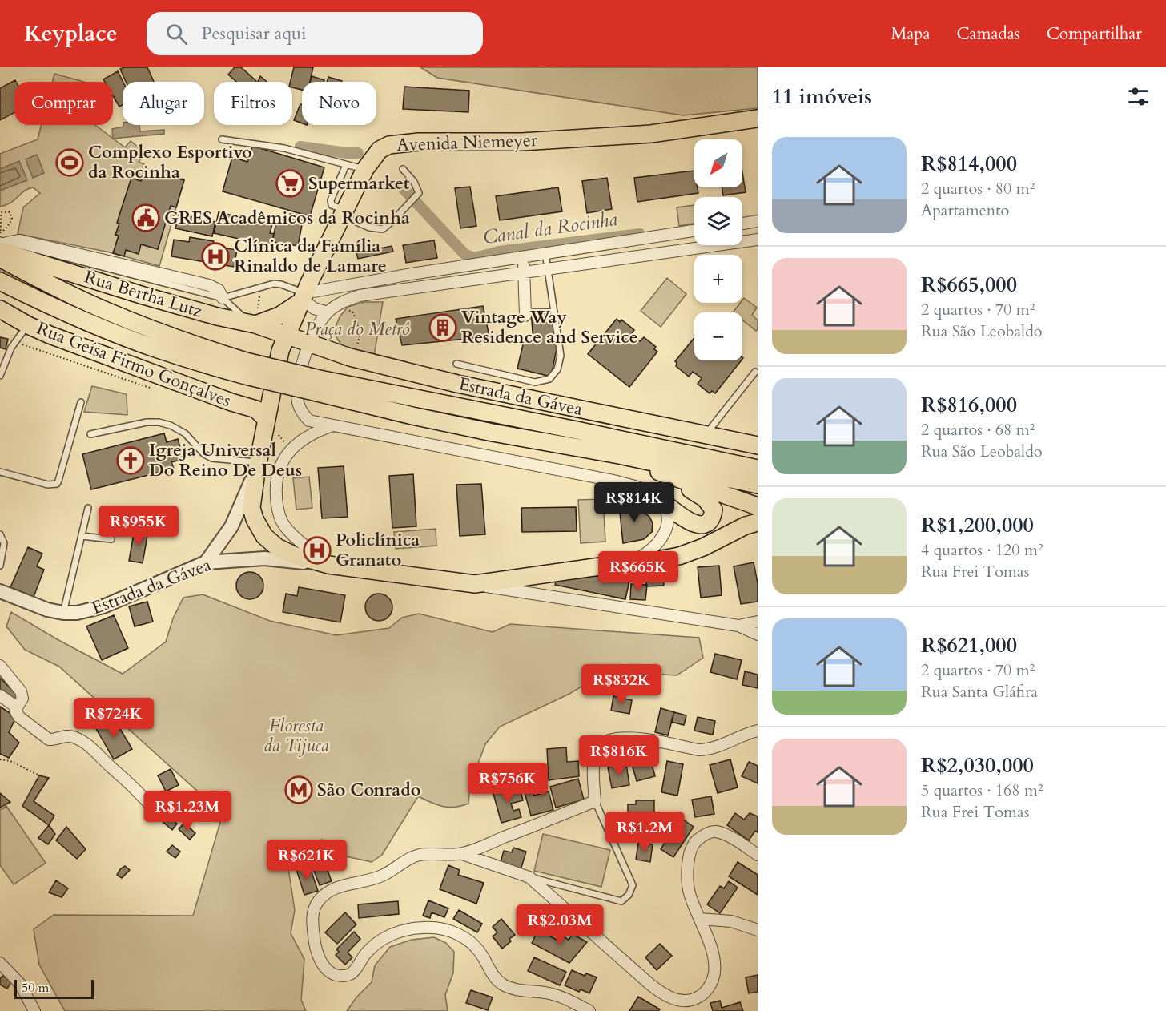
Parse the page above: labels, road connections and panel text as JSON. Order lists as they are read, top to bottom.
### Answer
{
  "streets": {
    "main road": [
      "Avenida Niemeyer",
      "Rua Bertha Lutz",
      "Rua Geísa Firmo Gonçalves",
      "Estrada da Gávea"
    ]
  },
  "crossings": [
    ["Avenida Niemeyer", "Rua Bertha Lutz"],
    ["Avenida Niemeyer", "Rua Geísa Firmo Gonçalves"],
    ["Avenida Niemeyer", "Estrada da Gávea"],
    ["Rua Bertha Lutz", "Estrada da Gávea"]
  ],
  "water": ["Canal da Rocinha"],
  "parks": ["Praça do Metrô", "Floresta da Tijuca"],
  "places": {
    "sports": ["Complexo Esportivo da Rocinha"],
    "supermarket": ["Supermarket"],
    "public building": ["GRES Acadêmicos da Rocinha"],
    "hospital": ["Clínica da Família Rinaldo de Lamare", "Policlínica Granato"],
    "building": ["Vintage Way Residence and Service"],
    "church": ["Igreja Universal Do Reino De Deus"],
    "metro station": ["São Conrado"]
  },
  "scale_bar": "50 m",
  "north": "bottom left",
  "page": {
    "header": "Keyplace",
    "search": "Pesquisar aqui",
    "nav": ["Mapa", "Camadas", "Compartilhar"],
    "heading": "11 imóveis",
    "chip": [
      "Comprar",
      "Alugar",
      "Filtros",
      "Novo"
    ],
    "list": [
      {
        "name": "R$814,000",
        "note": "2 quartos · 80 m² · Apartamento"
      },
      {
        "name": "R$665,000",
        "note": "2 quartos · 70 m² · Rua São Leobaldo"
      },
      {
        "name": "R$816,000",
        "note": "2 quartos · 68 m² · Rua São Leobaldo"
      },
      {
        "name": "R$1,200,000",
        "note": "4 quartos · 120 m² · Rua Frei Tomas"
      },
      {
        "name": "R$621,000",
        "note": "2 quartos · 70 m² · Rua Santa Gláfira"
      },
      {
        "name": "R$2,030,000",
        "note": "5 quartos · 168 m² · Rua Frei Tomas"
      }
    ],
    "map_buttons": ["+", "−"],
    "price": [
      "R$814K",
      "R$955K",
      "R$665K",
      "R$832K",
      "R$724K",
      "R$816K",
      "R$756K",
      "R$1.23M",
      "R$1.2M",
      "R$621K",
      "R$2.03M"
    ],
    "scale": "50 m"
  }
}
